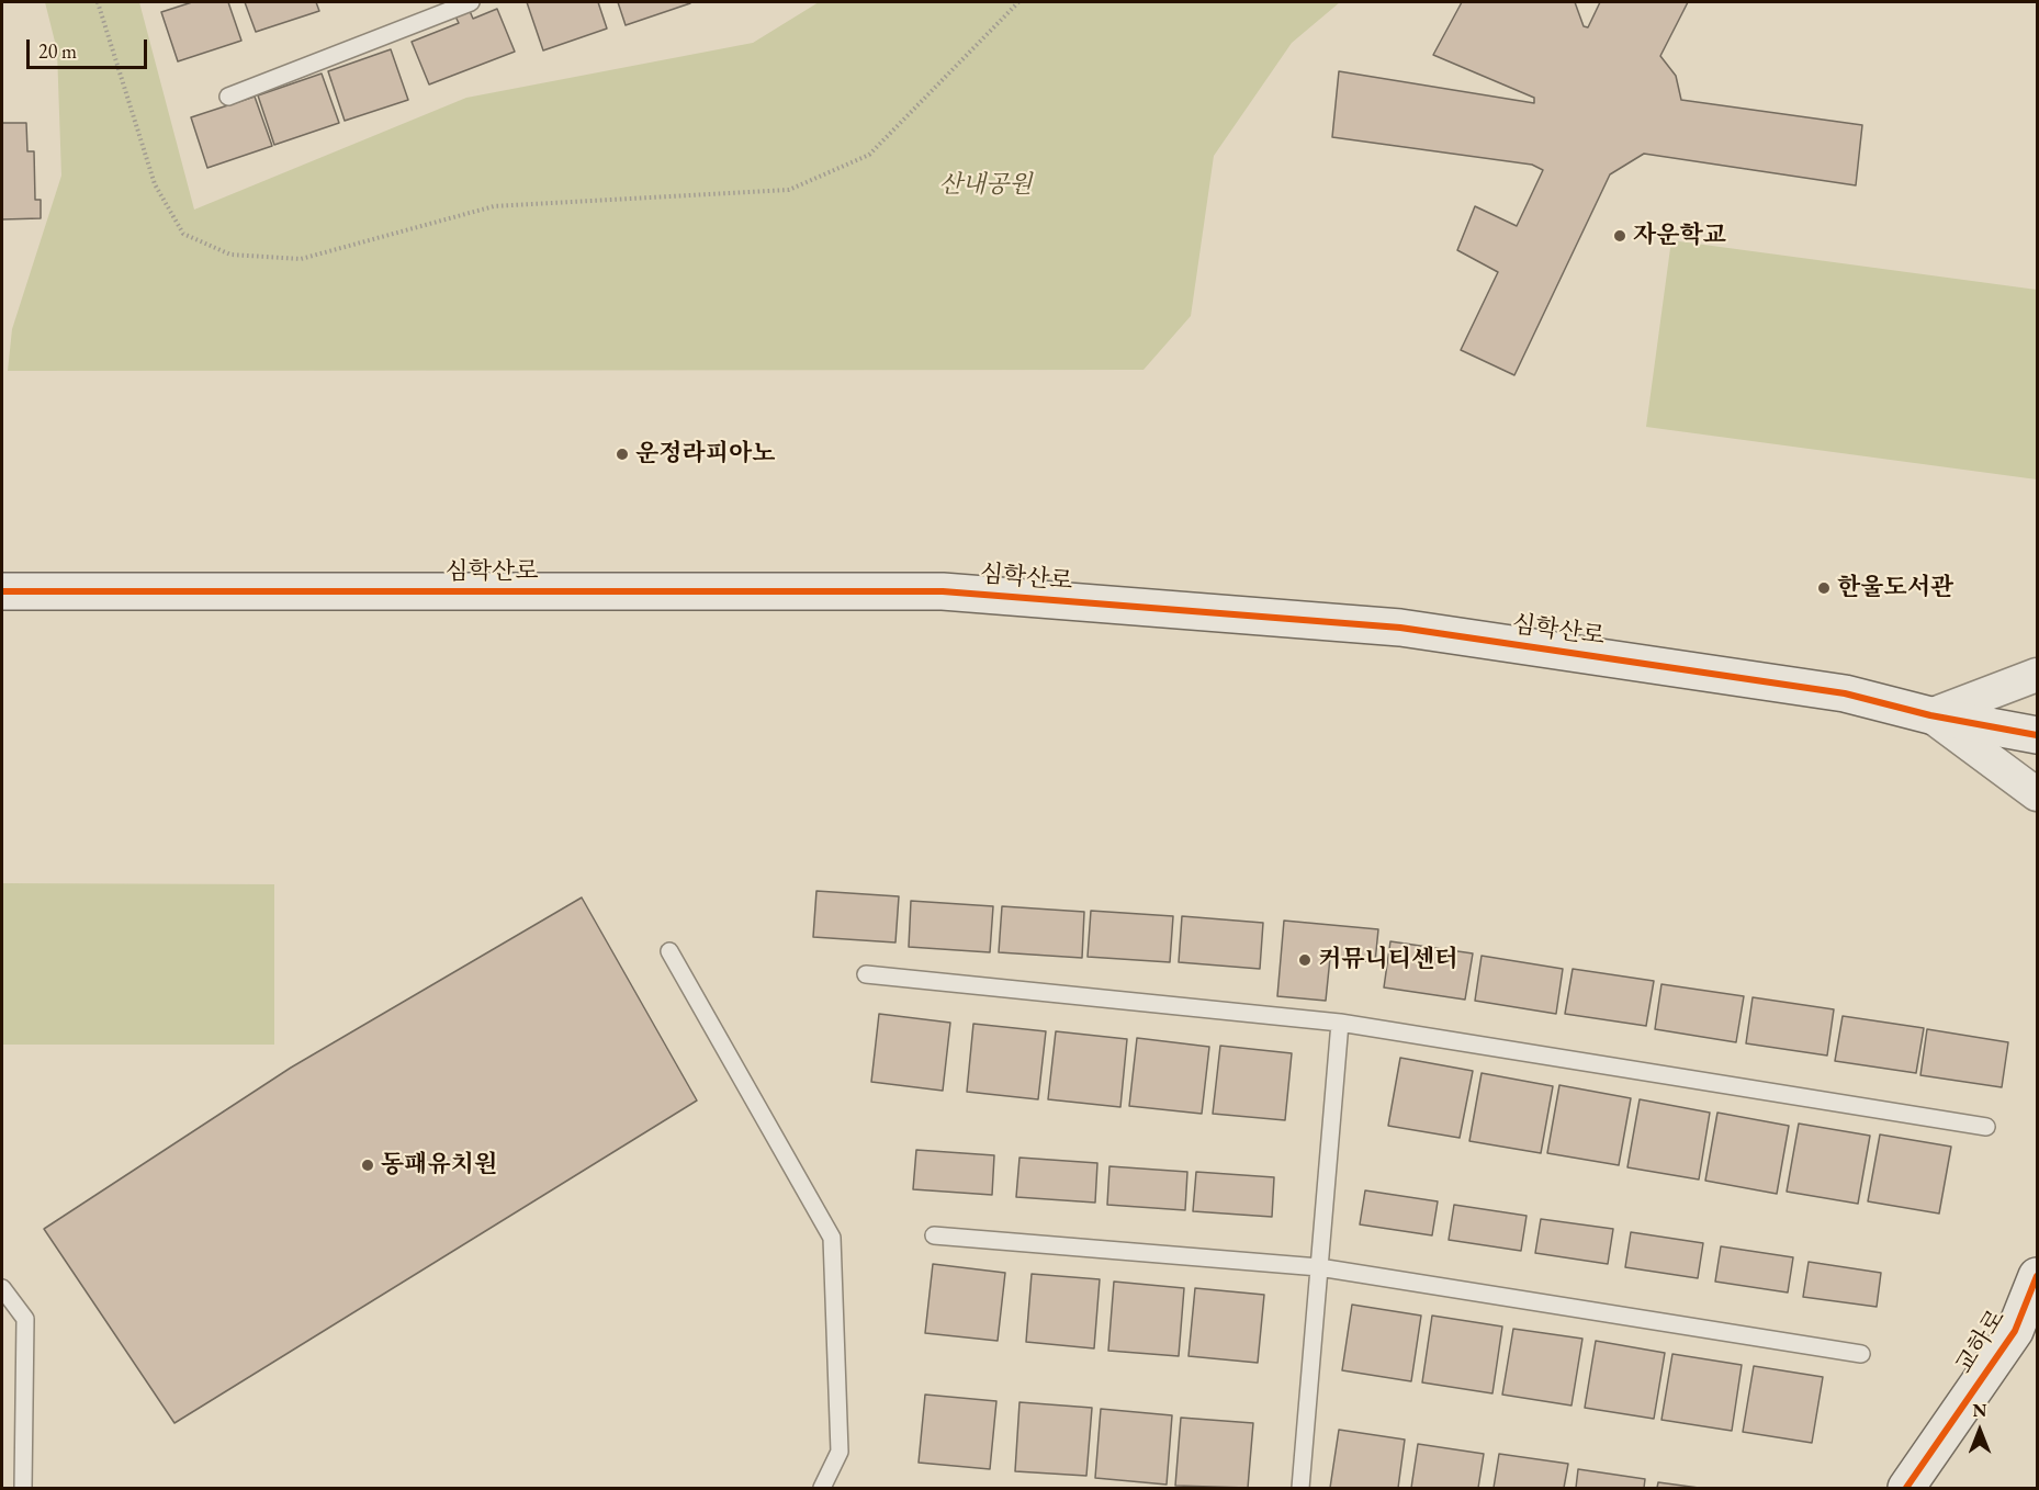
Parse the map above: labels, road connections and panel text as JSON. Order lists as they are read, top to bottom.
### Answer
{
  "streets": {
    "street": ["심학산로", "교하로"]
  },
  "parks": ["산내공원"],
  "places": [
    "자운학교",
    "운정라피아노",
    "한울도서관",
    "커뮤니티센터",
    "동패유치원"
  ],
  "scale_bar": "20 m",
  "north": "top"
}
